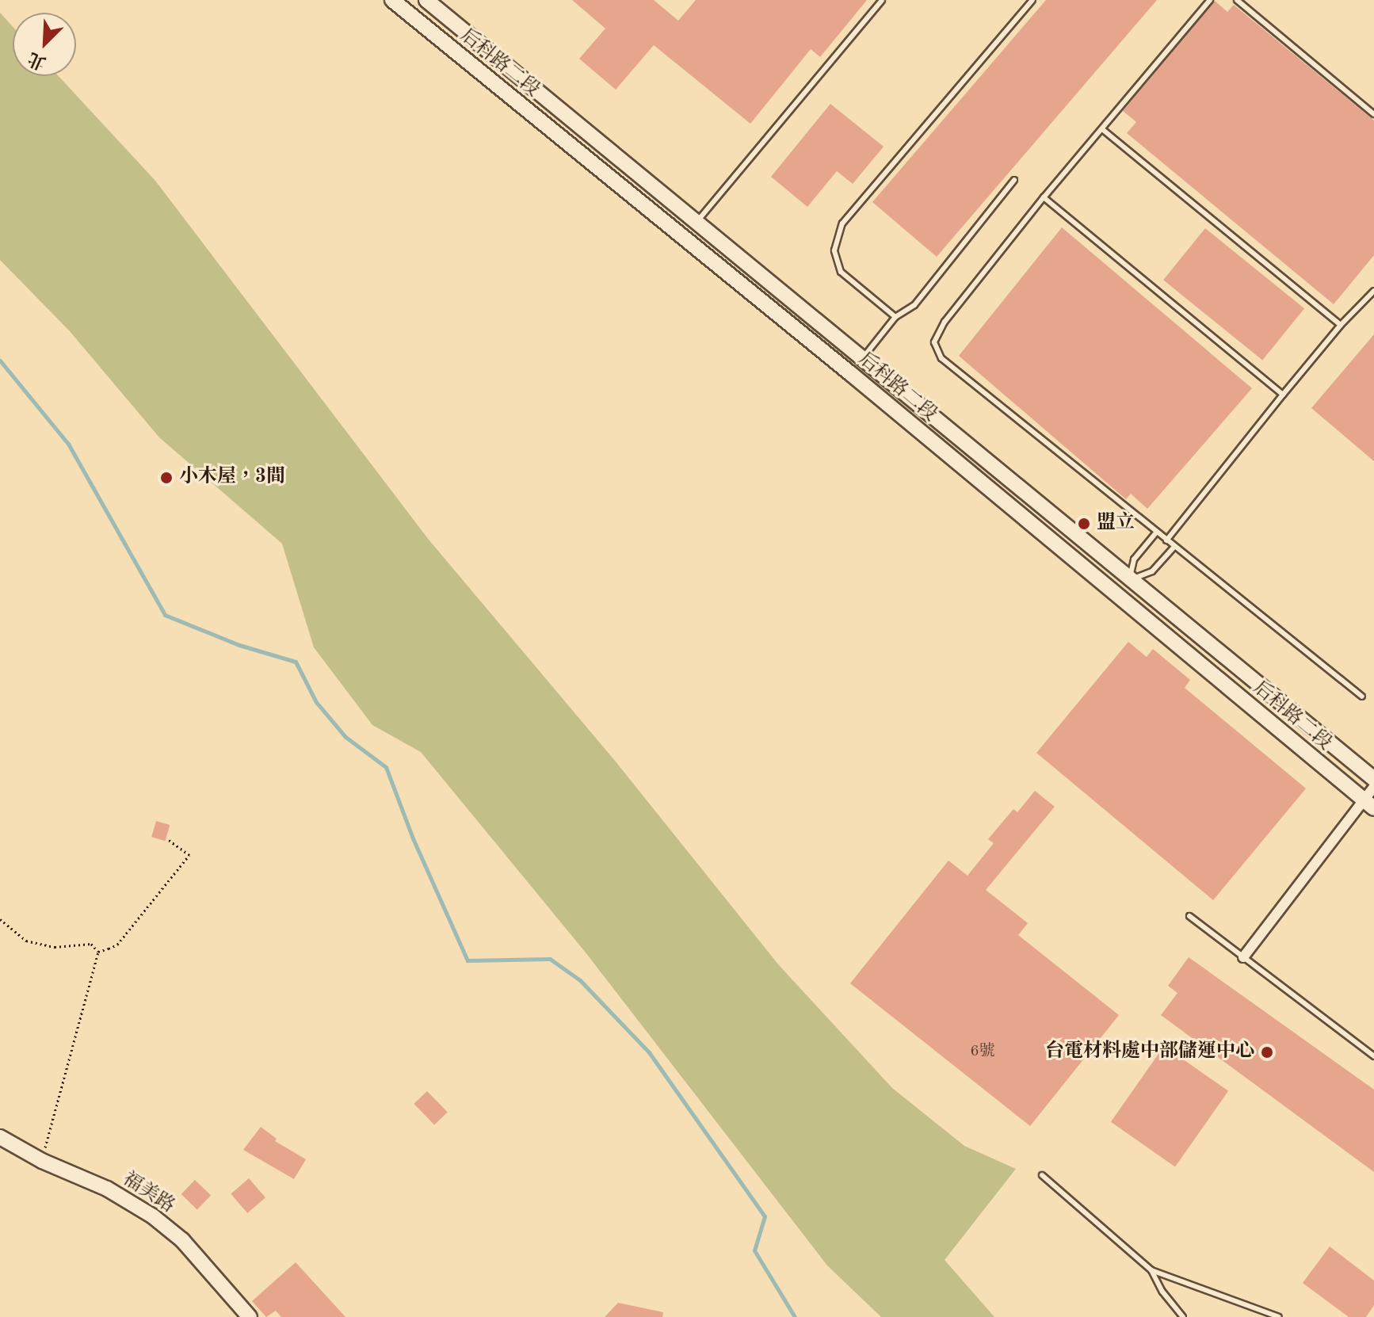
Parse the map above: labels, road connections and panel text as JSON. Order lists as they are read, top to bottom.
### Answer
{
  "streets": {
    "street": ["后科路二段", "福美路"]
  },
  "places": ["小木屋，3間", "盟立", "台電材料處中部儲運中心"],
  "house_numbers": ["6號"],
  "north": "bottom left"
}
